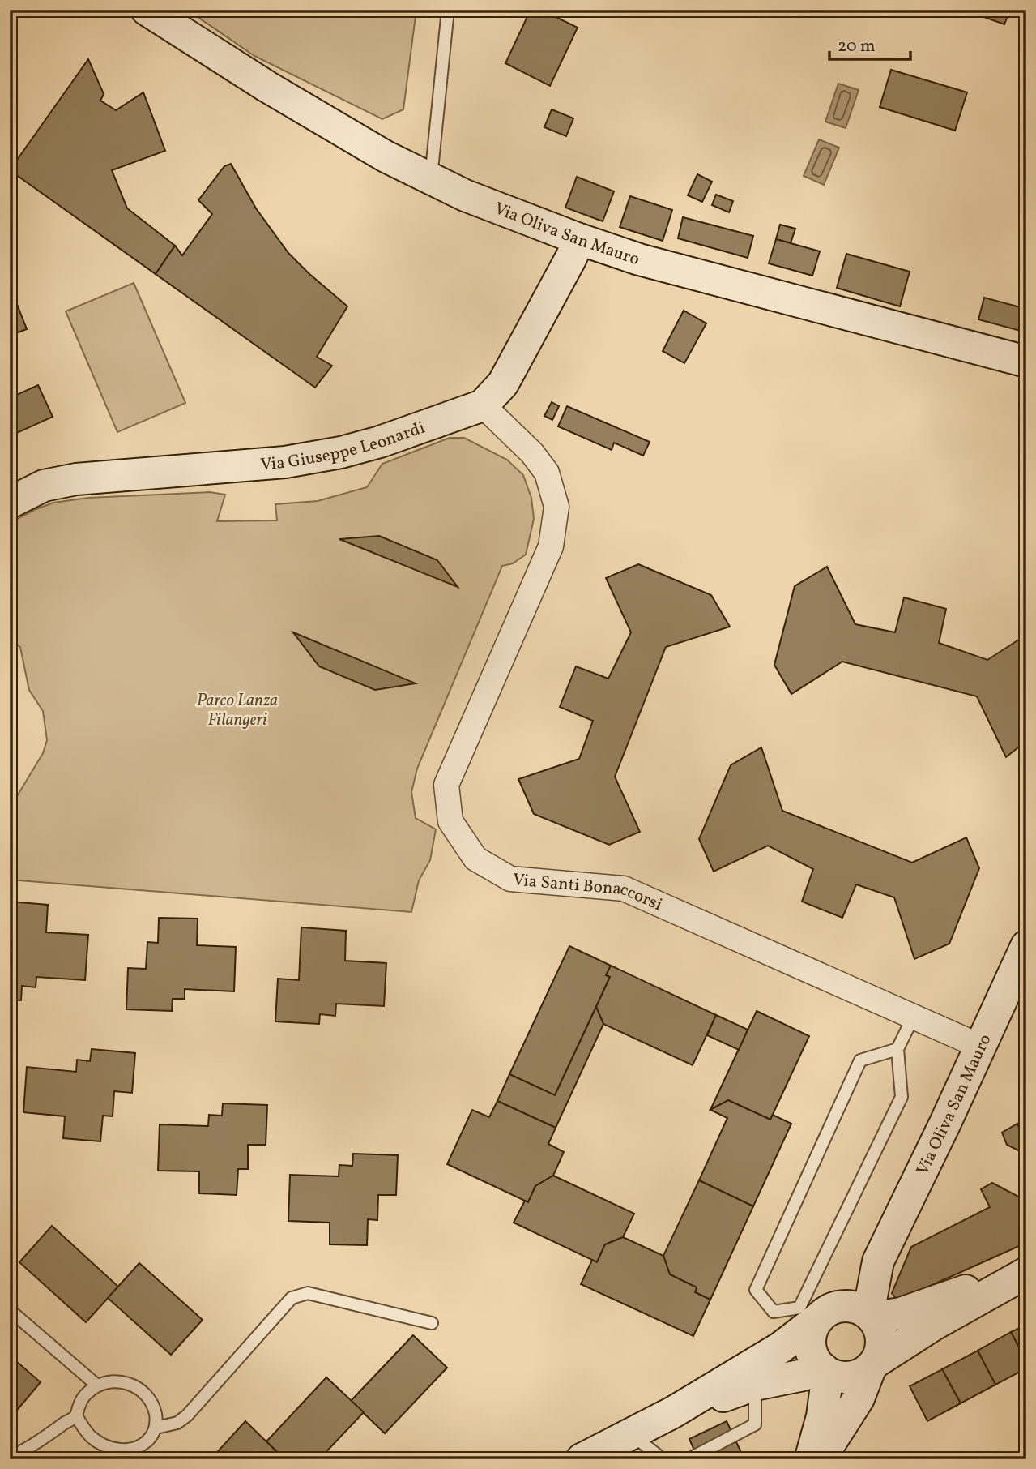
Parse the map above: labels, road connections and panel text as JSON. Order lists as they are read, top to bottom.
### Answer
{
  "streets": {
    "street": ["Via Oliva San Mauro", "Via Giuseppe Leonardi", "Via Santi Bonaccorsi"]
  },
  "crossings": [
    ["Via Oliva San Mauro", "Via Giuseppe Leonardi"],
    ["Via Oliva San Mauro", "Via Santi Bonaccorsi"],
    ["Via Giuseppe Leonardi", "Via Santi Bonaccorsi"]
  ],
  "parks": ["Parco Lanza Filangeri"],
  "scale_bar": "20 m"
}
